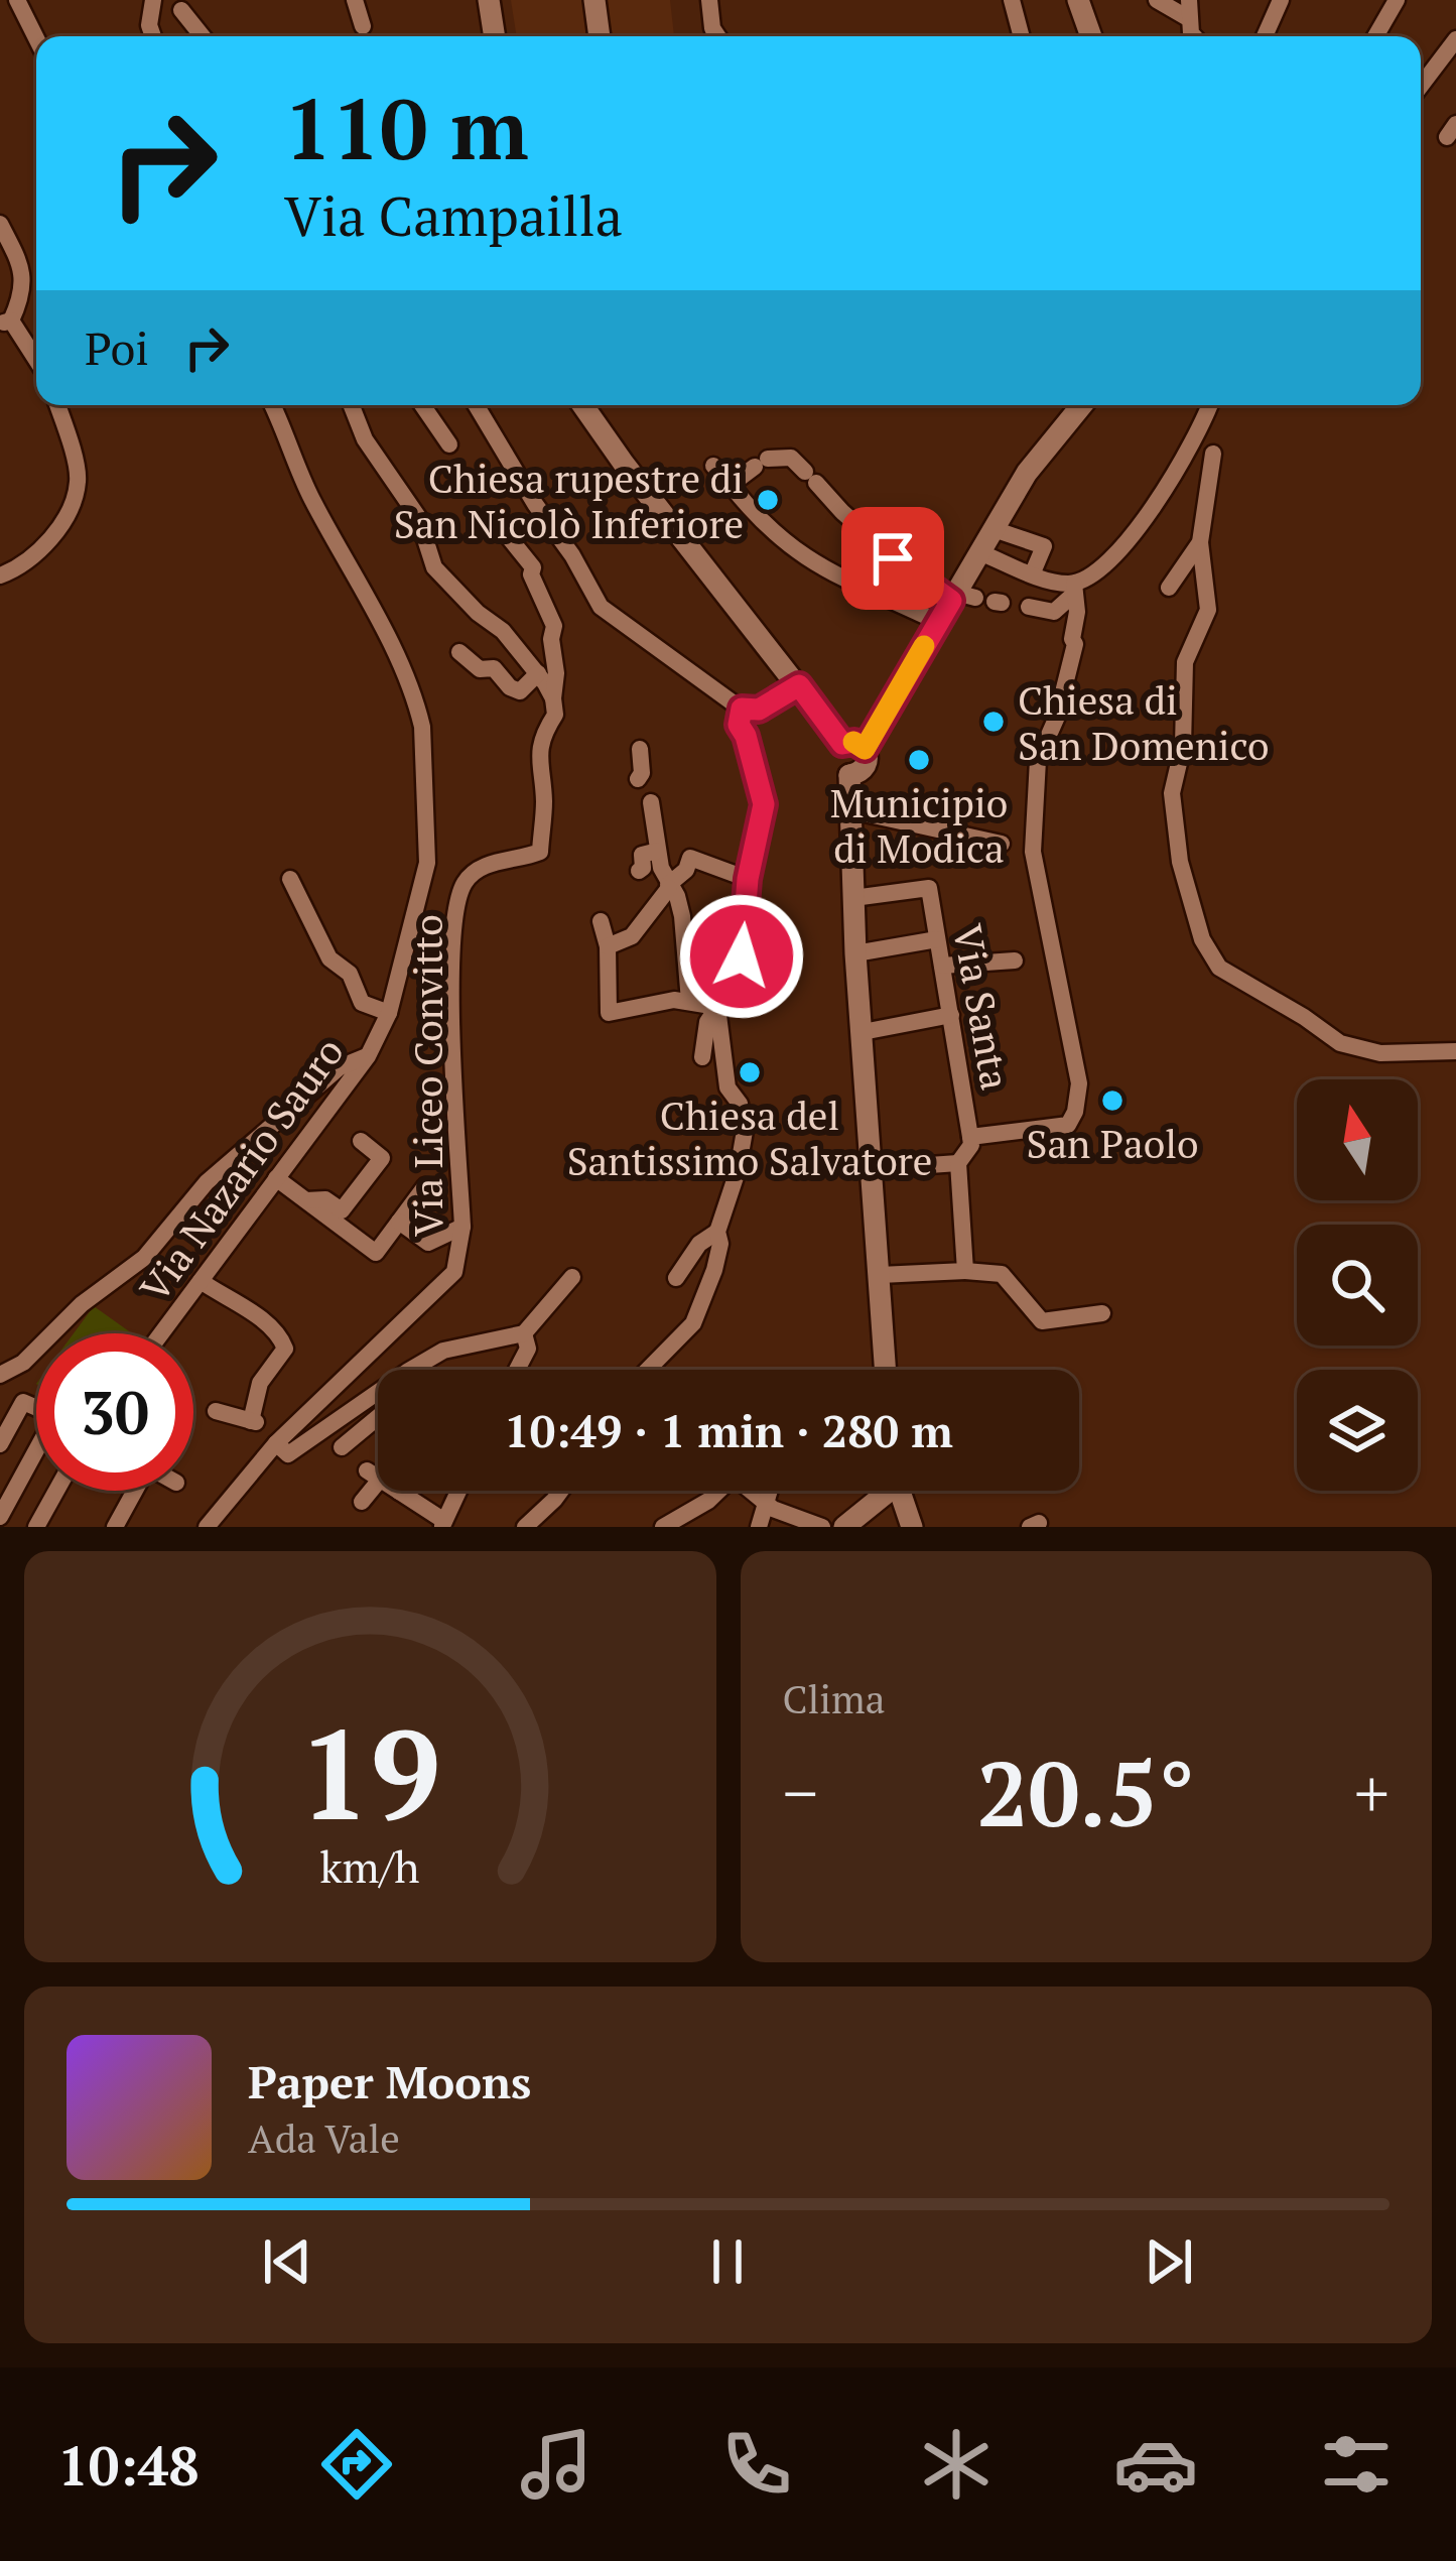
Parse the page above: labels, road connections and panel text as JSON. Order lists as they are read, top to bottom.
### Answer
{
  "streets": {
    "street": ["Via Santa", "Via Liceo Convitto", "Via Nazario Sauro"]
  },
  "places": [
    "Chiesa rupestre di San Nicolò Inferiore",
    "Chiesa di San Domenico",
    "Municipio di Modica",
    "Chiesa del Santissimo Salvatore",
    "San Paolo"
  ],
  "north": "top",
  "page": {
    "turn": ["110 m", "Via Campailla"],
    "then": "Poi",
    "limit": "30",
    "trip": "10:49 · 1 min · 280 m",
    "tile": "Clima",
    "heat": ["−", "20.5°", "+"],
    "song": ["Paper Moons", "Ada Vale"],
    "tabs": "10:48",
    "gauge": ["19", "km/h"]
  }
}
